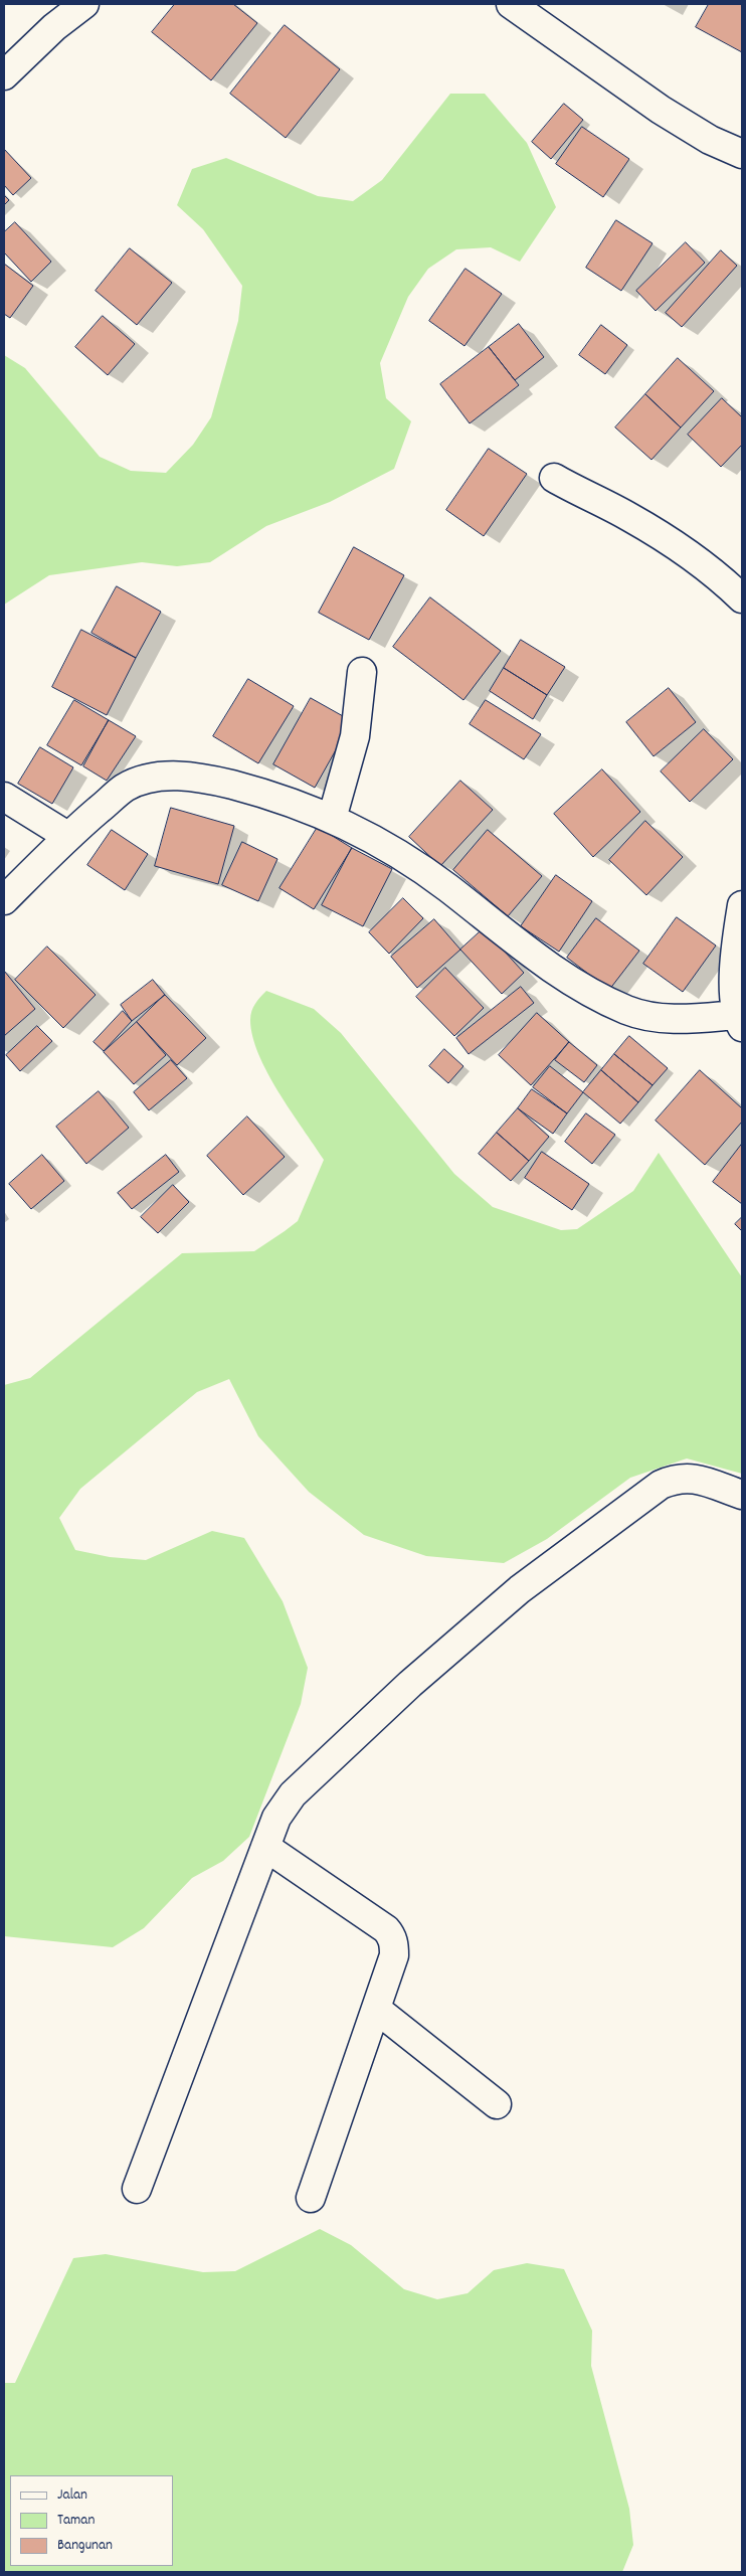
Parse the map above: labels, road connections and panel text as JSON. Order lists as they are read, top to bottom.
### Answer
{
  "legend": ["Jalan", "Taman", "Bangunan"]
}
